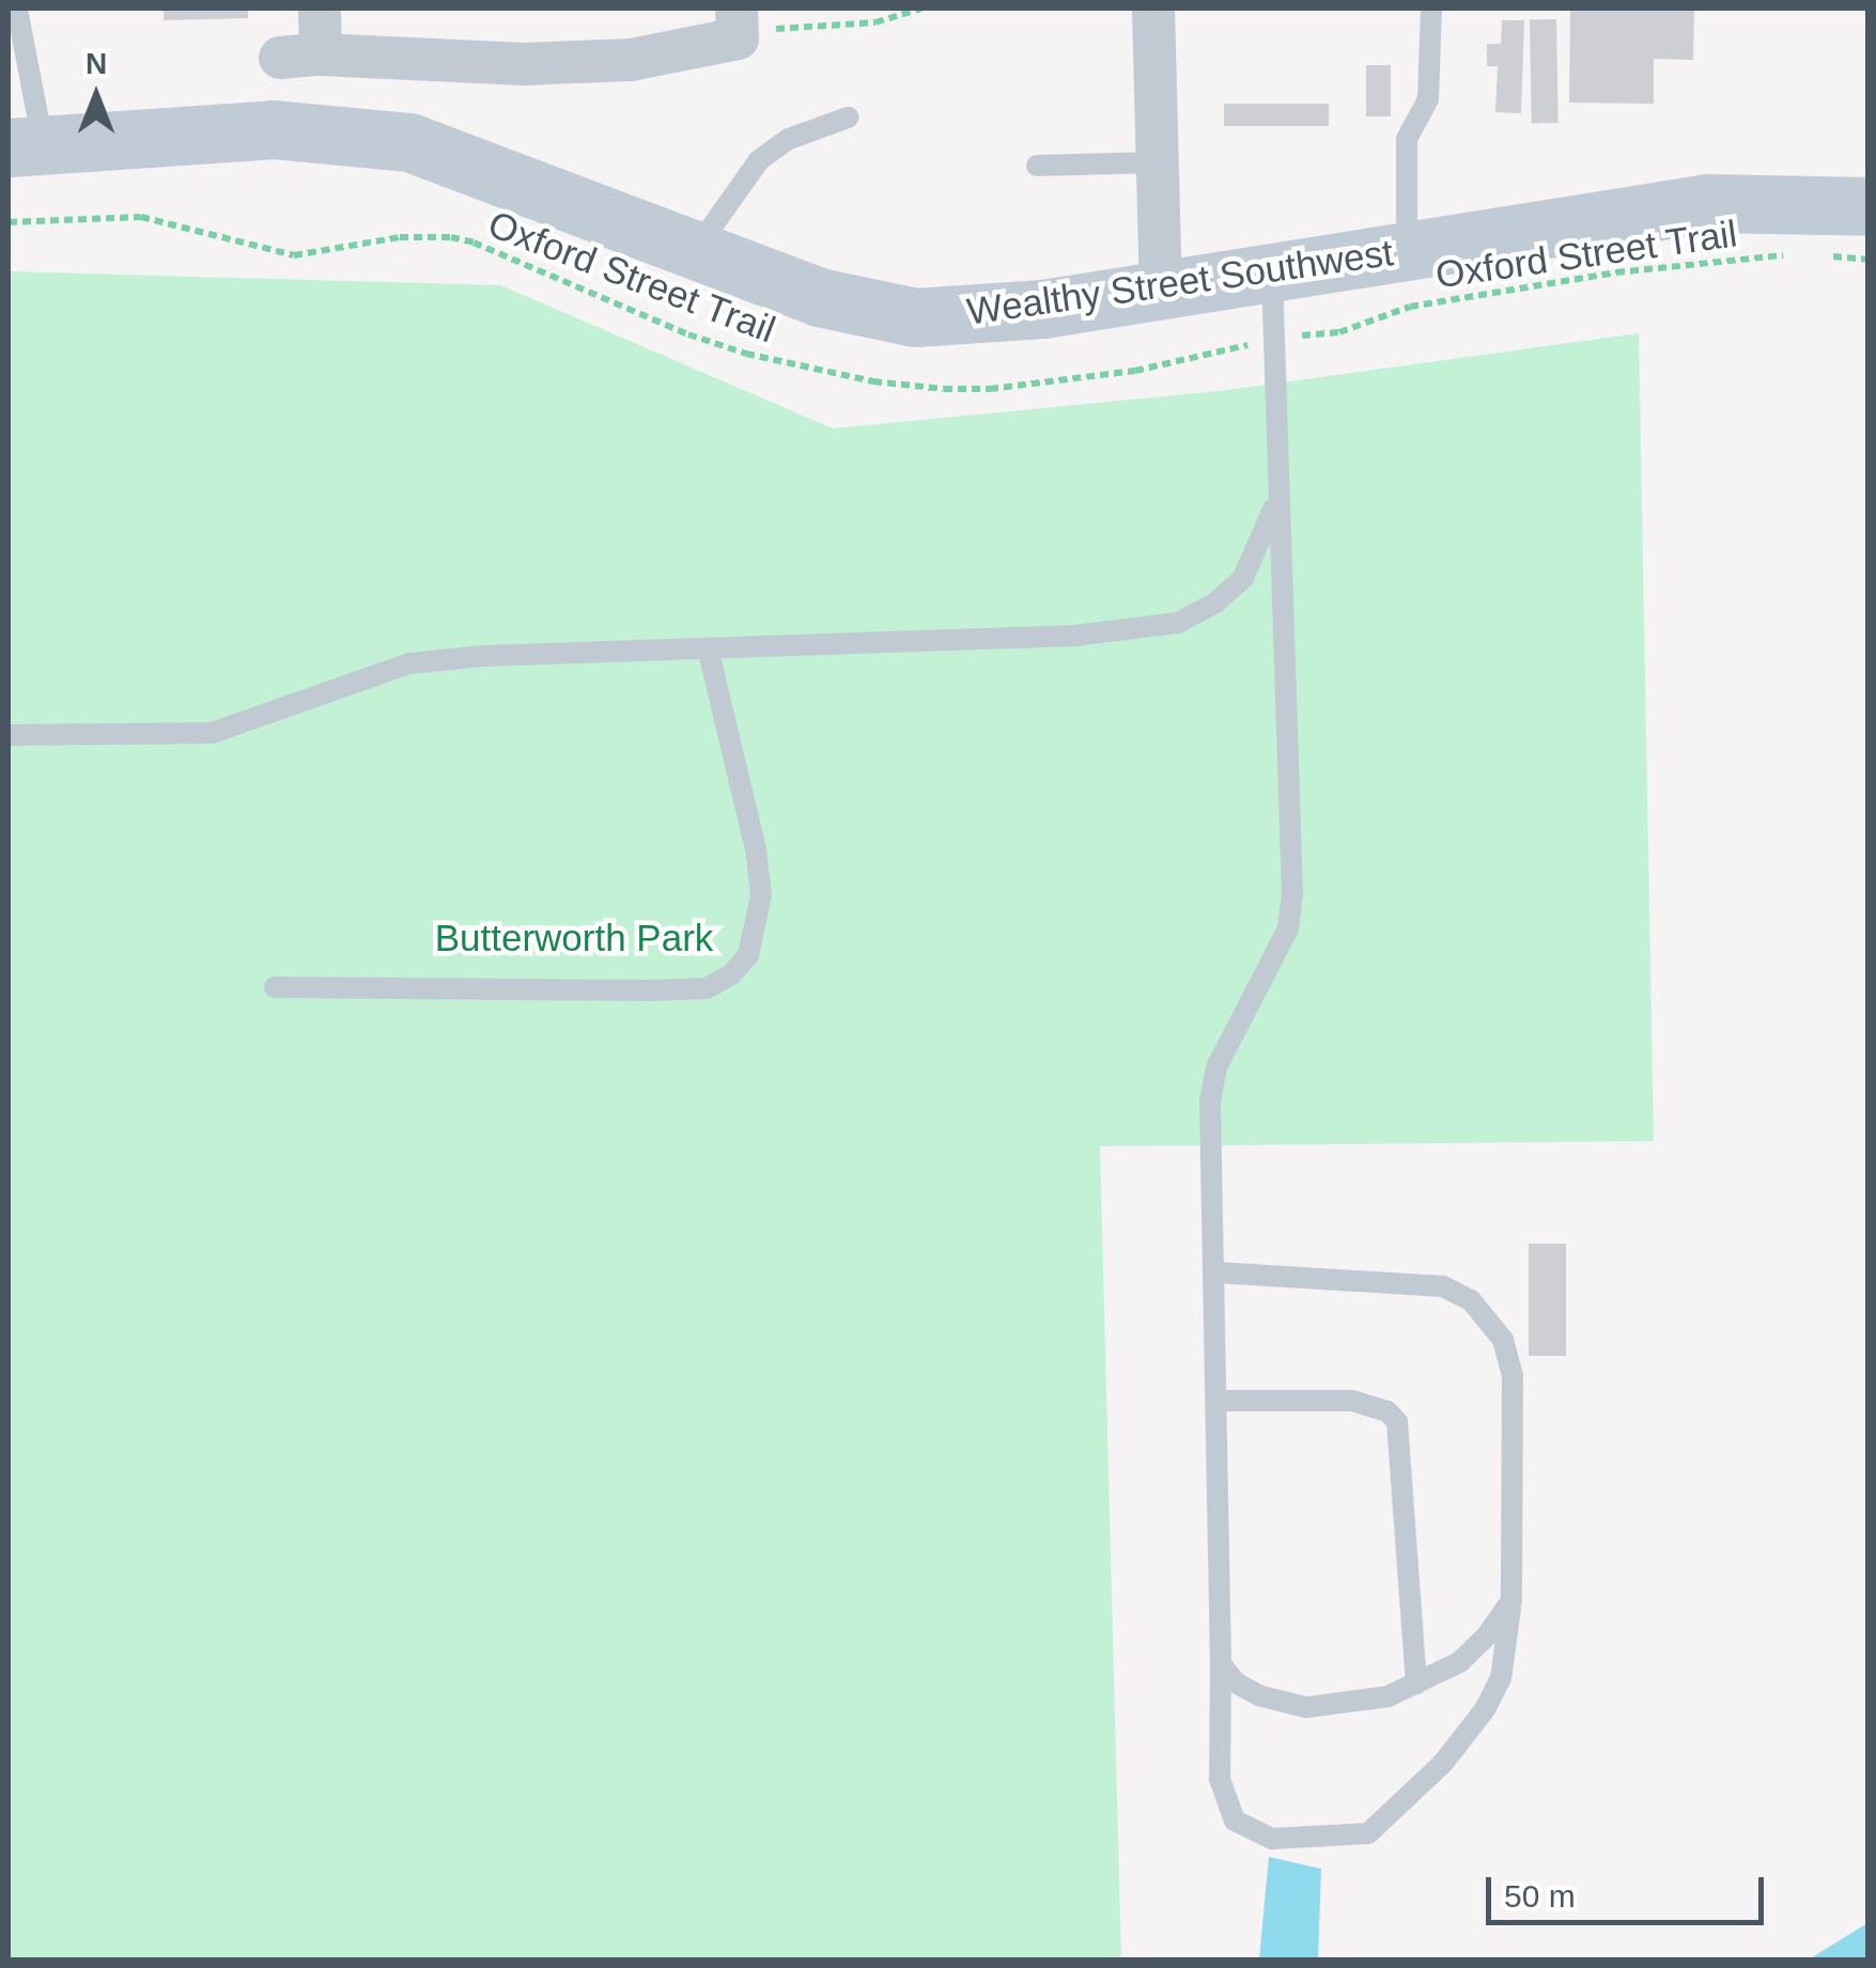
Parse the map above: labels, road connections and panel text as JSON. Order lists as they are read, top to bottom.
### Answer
{
  "streets": {
    "main road": ["Wealthy Street Southwest"],
    "path": ["Oxford Street Trail"]
  },
  "parks": ["Butterworth Park"],
  "scale_bar": "50 m",
  "north": "top"
}
